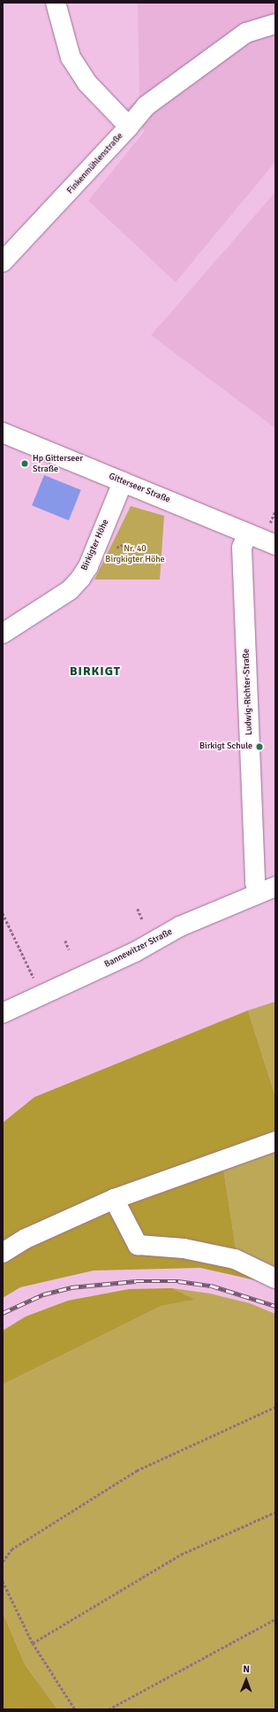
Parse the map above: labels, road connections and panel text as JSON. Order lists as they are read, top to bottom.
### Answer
{
  "streets": {
    "street": [
      "Finkenmühlenstraße",
      "Gitterseer Straße",
      "Birkigter Höhe",
      "Ludwig-Richter-Straße",
      "Bannewitzer Straße"
    ]
  },
  "crossings": [
    ["Gitterseer Straße", "Birkigter Höhe"],
    ["Gitterseer Straße", "Ludwig-Richter-Straße"],
    ["Ludwig-Richter-Straße", "Bannewitzer Straße"]
  ],
  "districts": ["BIRKIGT"],
  "parks": ["Nr. 40 Birgkigter Höhe"],
  "places": ["Hp Gitterseer Straße", "Birkigt Schule"],
  "north": "top"
}
